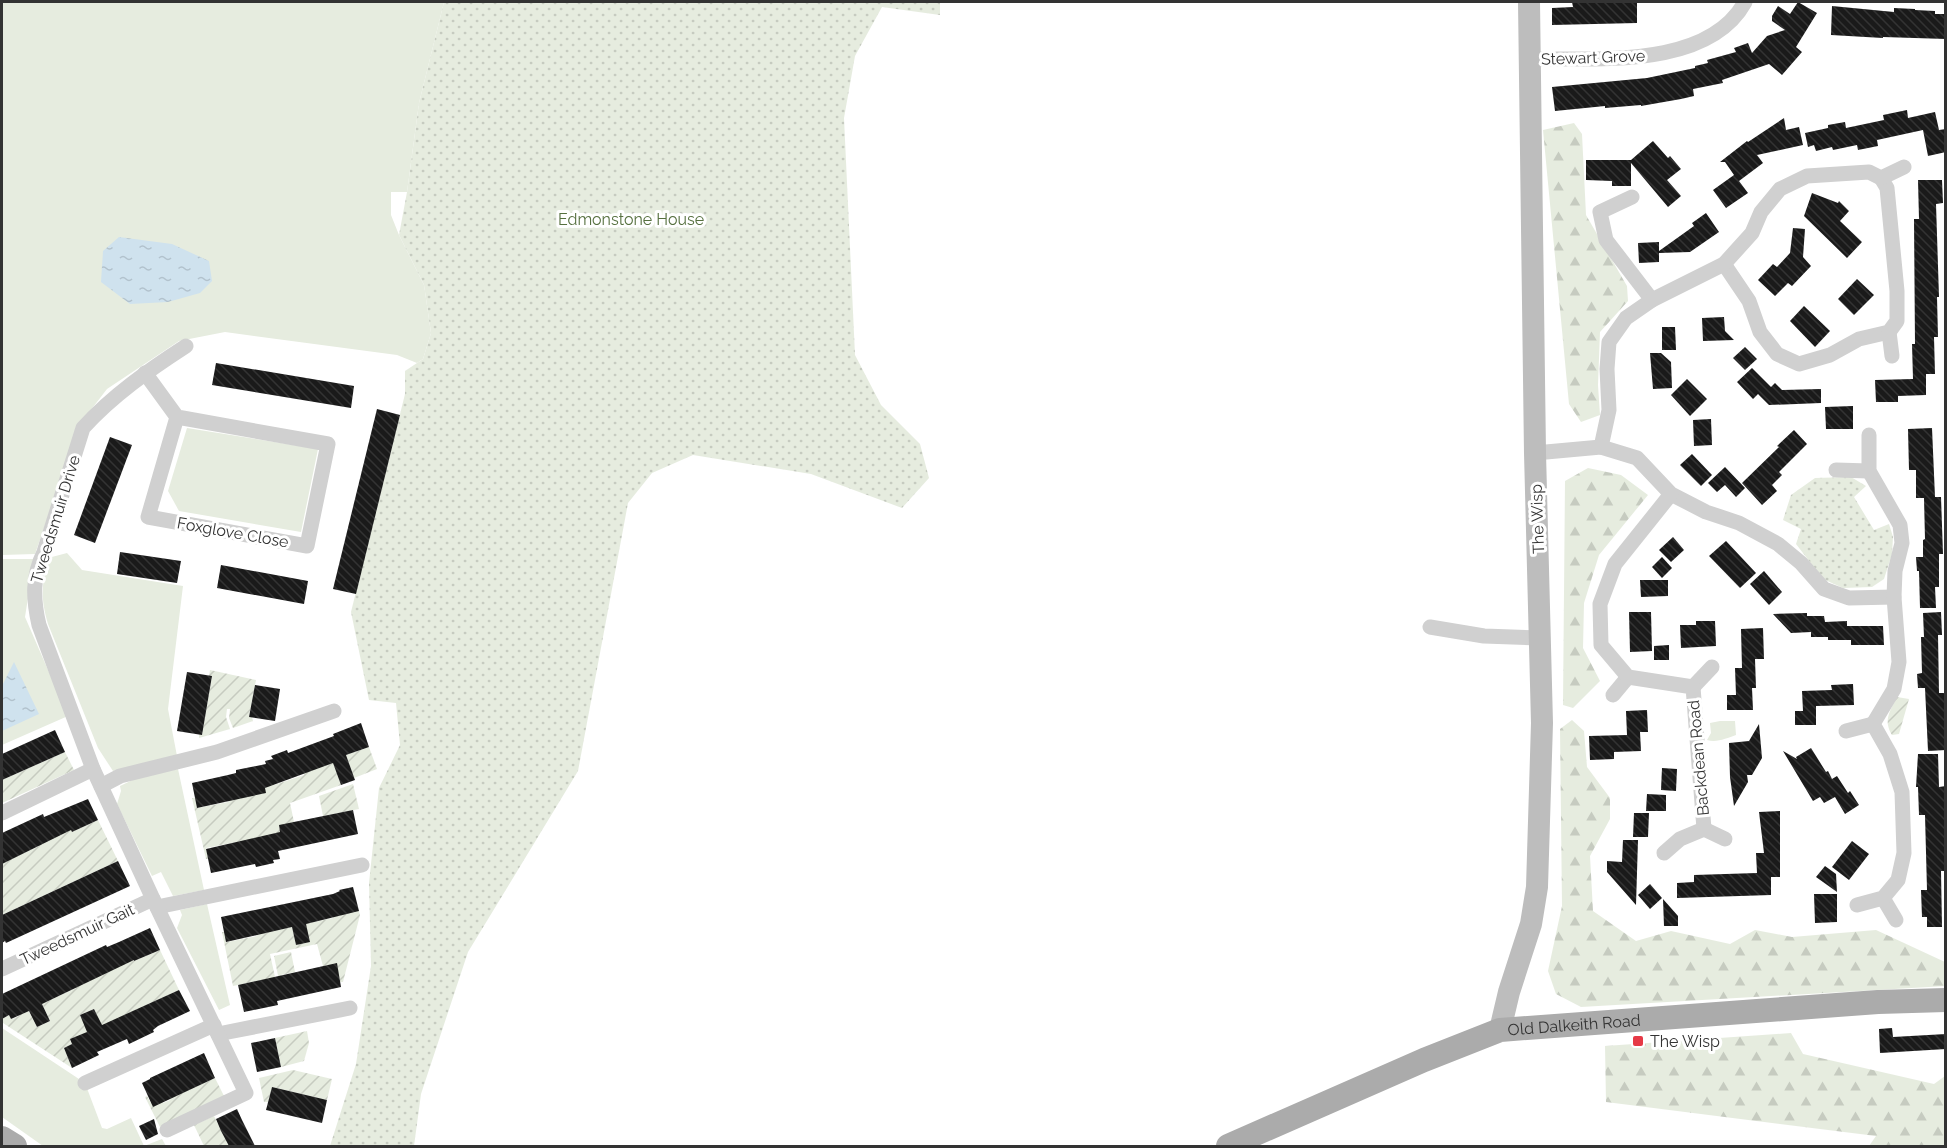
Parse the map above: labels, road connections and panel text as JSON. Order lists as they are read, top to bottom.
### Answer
{
  "streets": {
    "main road": ["Old Dalkeith Road"],
    "street": [
      "Stewart Grove",
      "Tweedsmuir Drive",
      "The Wisp",
      "Foxglove Close",
      "Backdean Road",
      "Tweedsmuir Gait"
    ]
  },
  "crossings": [
    ["Stewart Grove", "The Wisp"],
    ["Tweedsmuir Drive", "Tweedsmuir Gait"],
    ["The Wisp", "Old Dalkeith Road"]
  ],
  "parks": ["Edmonstone House"],
  "places": {
    "transit": ["The Wisp"]
  }
}
